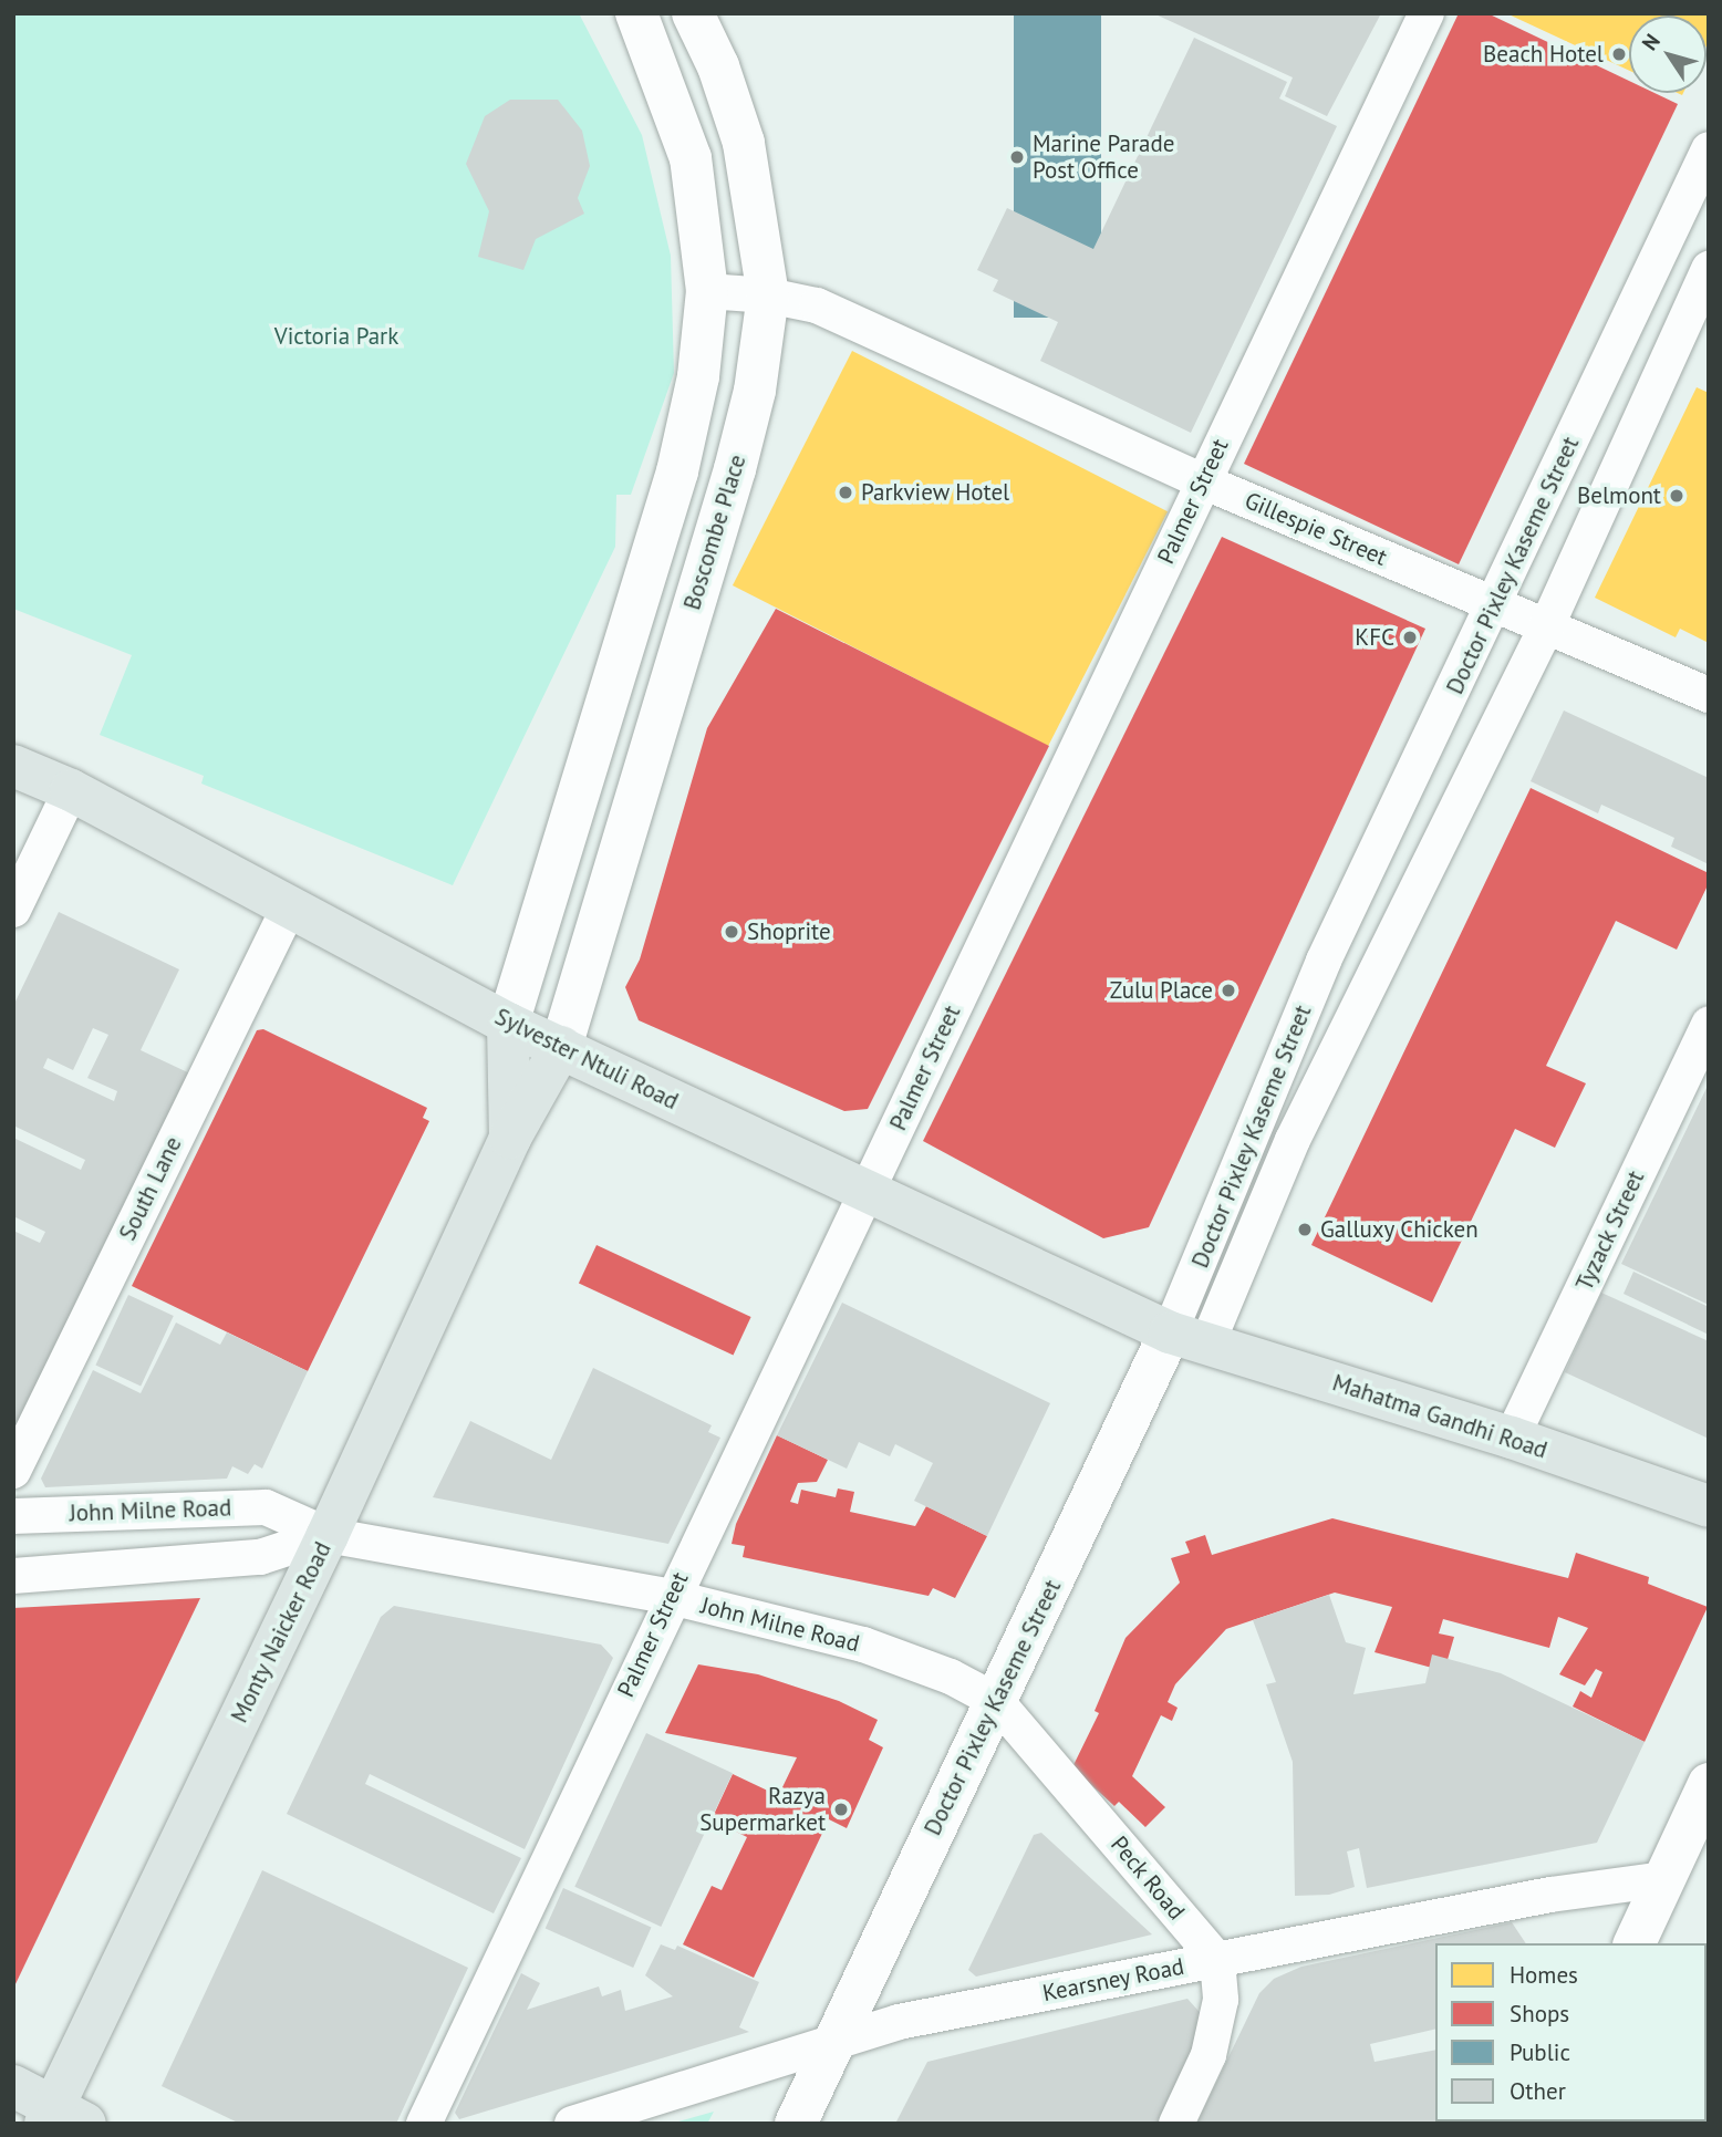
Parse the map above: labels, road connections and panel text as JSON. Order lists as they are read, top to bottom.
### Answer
{
  "streets": {
    "main road": ["Sylvester Ntuli Road", "Mahatma Gandhi Road", "Monty Naicker Road"],
    "street": [
      "Palmer Street",
      "Gillespie Street",
      "Boscombe Place",
      "Doctor Pixley Kaseme Street",
      "South Lane",
      "Tyzack Street",
      "John Milne Road",
      "Peck Road",
      "Kearsney Road"
    ]
  },
  "crossings": [
    ["Palmer Street", "Gillespie Street"],
    ["Palmer Street", "Sylvester Ntuli Road"],
    ["Palmer Street", "John Milne Road"],
    ["Gillespie Street", "Boscombe Place"],
    ["Gillespie Street", "Doctor Pixley Kaseme Street"],
    ["Boscombe Place", "Sylvester Ntuli Road"],
    ["Boscombe Place", "Monty Naicker Road"],
    ["Doctor Pixley Kaseme Street", "Sylvester Ntuli Road"],
    ["Doctor Pixley Kaseme Street", "Mahatma Gandhi Road"],
    ["Doctor Pixley Kaseme Street", "John Milne Road"],
    ["Doctor Pixley Kaseme Street", "Peck Road"],
    ["Doctor Pixley Kaseme Street", "Kearsney Road"],
    ["Sylvester Ntuli Road", "South Lane"],
    ["Sylvester Ntuli Road", "Mahatma Gandhi Road"],
    ["Sylvester Ntuli Road", "Monty Naicker Road"],
    ["Tyzack Street", "Mahatma Gandhi Road"],
    ["John Milne Road", "Monty Naicker Road"],
    ["John Milne Road", "Peck Road"],
    ["Peck Road", "Kearsney Road"]
  ],
  "parks": ["Victoria Park"],
  "places": [
    "Beach Hotel",
    "Marine Parade Post Office",
    "Parkview Hotel",
    "Belmont",
    "KFC",
    "Shoprite",
    "Zulu Place",
    "Galluxy Chicken",
    "Razya Supermarket"
  ],
  "legend": [
    "Homes",
    "Shops",
    "Public",
    "Other"
  ],
  "north": "top left"
}
